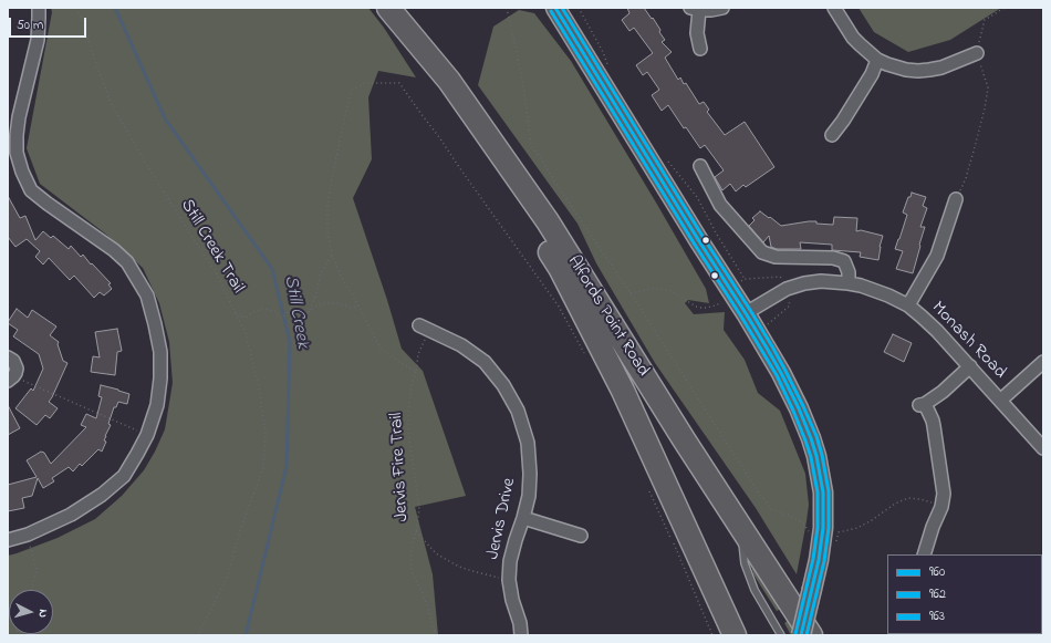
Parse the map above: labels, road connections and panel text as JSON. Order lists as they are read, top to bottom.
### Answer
{
  "streets": {
    "highway": ["Alfords Point Road"],
    "street": ["Monash Road", "Jervis Drive"],
    "path": ["Still Creek Trail", "Jervis Fire Trail"]
  },
  "crossings": [
    ["Jervis Fire Trail", "Jervis Drive"]
  ],
  "water": ["Still Creek"],
  "lines": ["transit line 960", "transit line 963", "transit line 962"],
  "legend": ["960", "962", "963"],
  "scale_bar": "50 m",
  "north": "right"
}
